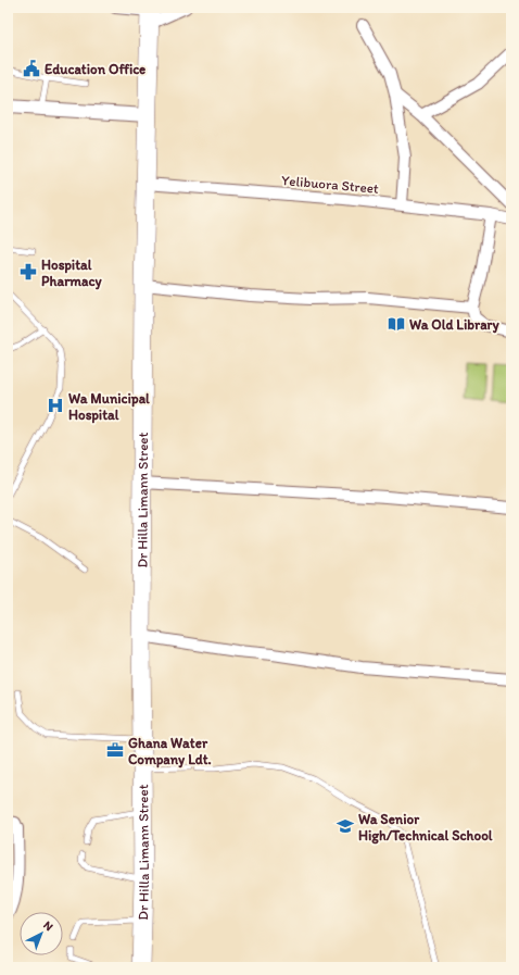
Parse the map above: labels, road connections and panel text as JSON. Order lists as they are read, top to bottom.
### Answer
{
  "streets": {
    "highway": ["Dr Hilla Limann Street"],
    "street": ["Yelibuora Street"]
  },
  "crossings": [
    ["Yelibuora Street", "Dr Hilla Limann Street"]
  ],
  "places": {
    "public building": ["Education Office"],
    "pharmacy": ["Hospital Pharmacy"],
    "library": ["Wa Old Library"],
    "hospital": ["Wa Municipal Hospital"],
    "office": ["Ghana Water Company Ldt."],
    "school or university": ["Wa Senior High/Technical School"]
  },
  "north": "top right"
}
